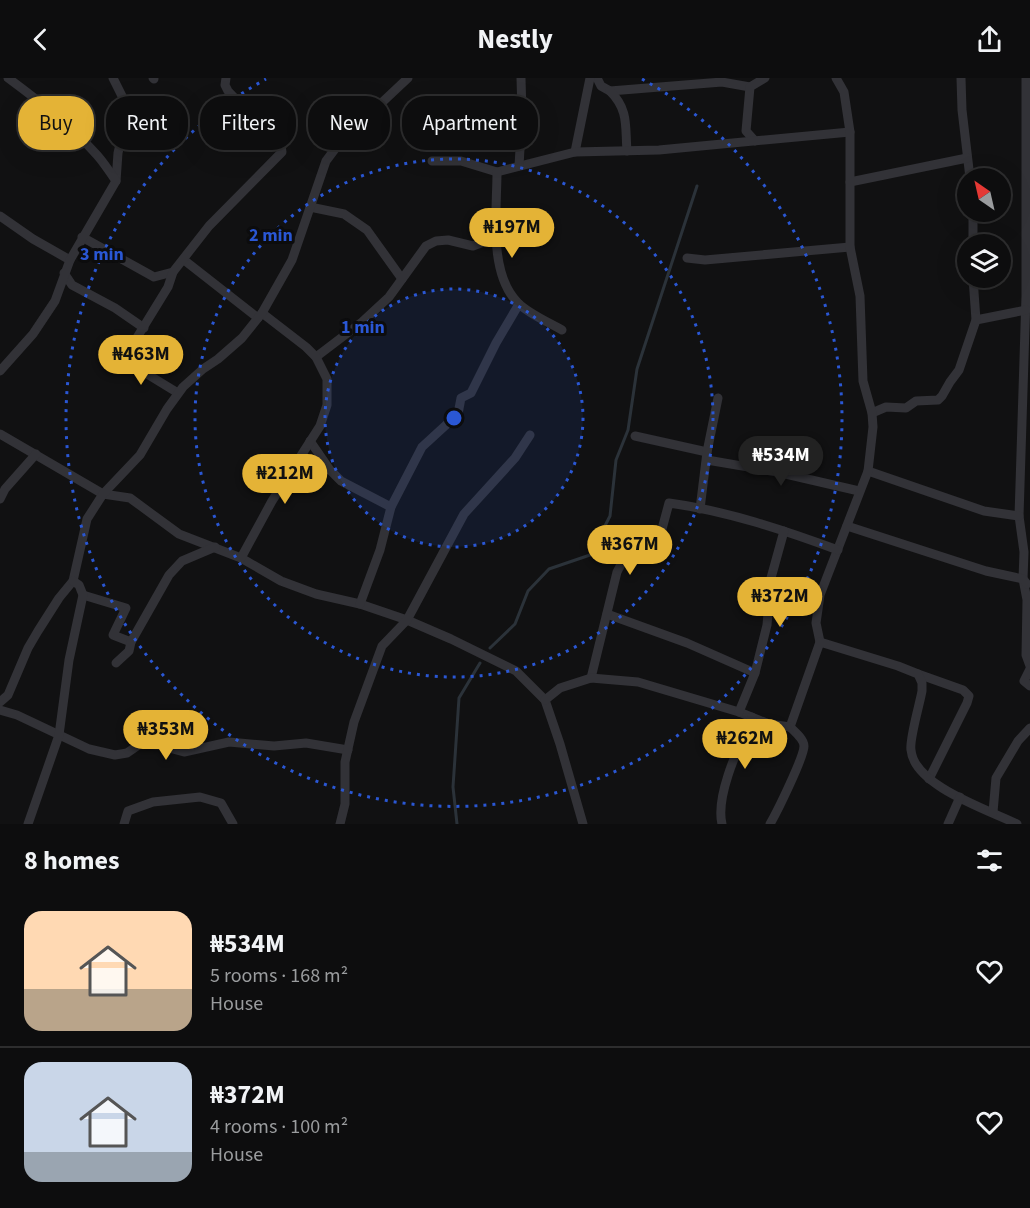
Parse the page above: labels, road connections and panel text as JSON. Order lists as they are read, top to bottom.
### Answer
{
  "north": "top left",
  "page": {
    "header": "Nestly",
    "chip": [
      "Buy",
      "Rent",
      "Filters",
      "New",
      "Apartment"
    ],
    "price": [
      "₦197M",
      "₦463M",
      "₦534M",
      "₦212M",
      "₦367M",
      "₦372M",
      "₦353M",
      "₦262M"
    ],
    "heading": "8 homes",
    "list": [
      {
        "name": "₦534M",
        "note": "5 rooms · 168 m² · House"
      },
      {
        "name": "₦372M",
        "note": "4 rooms · 100 m² · House"
      }
    ]
  },
  "rings": ["2 min", "3 min", "1 min"]
}
